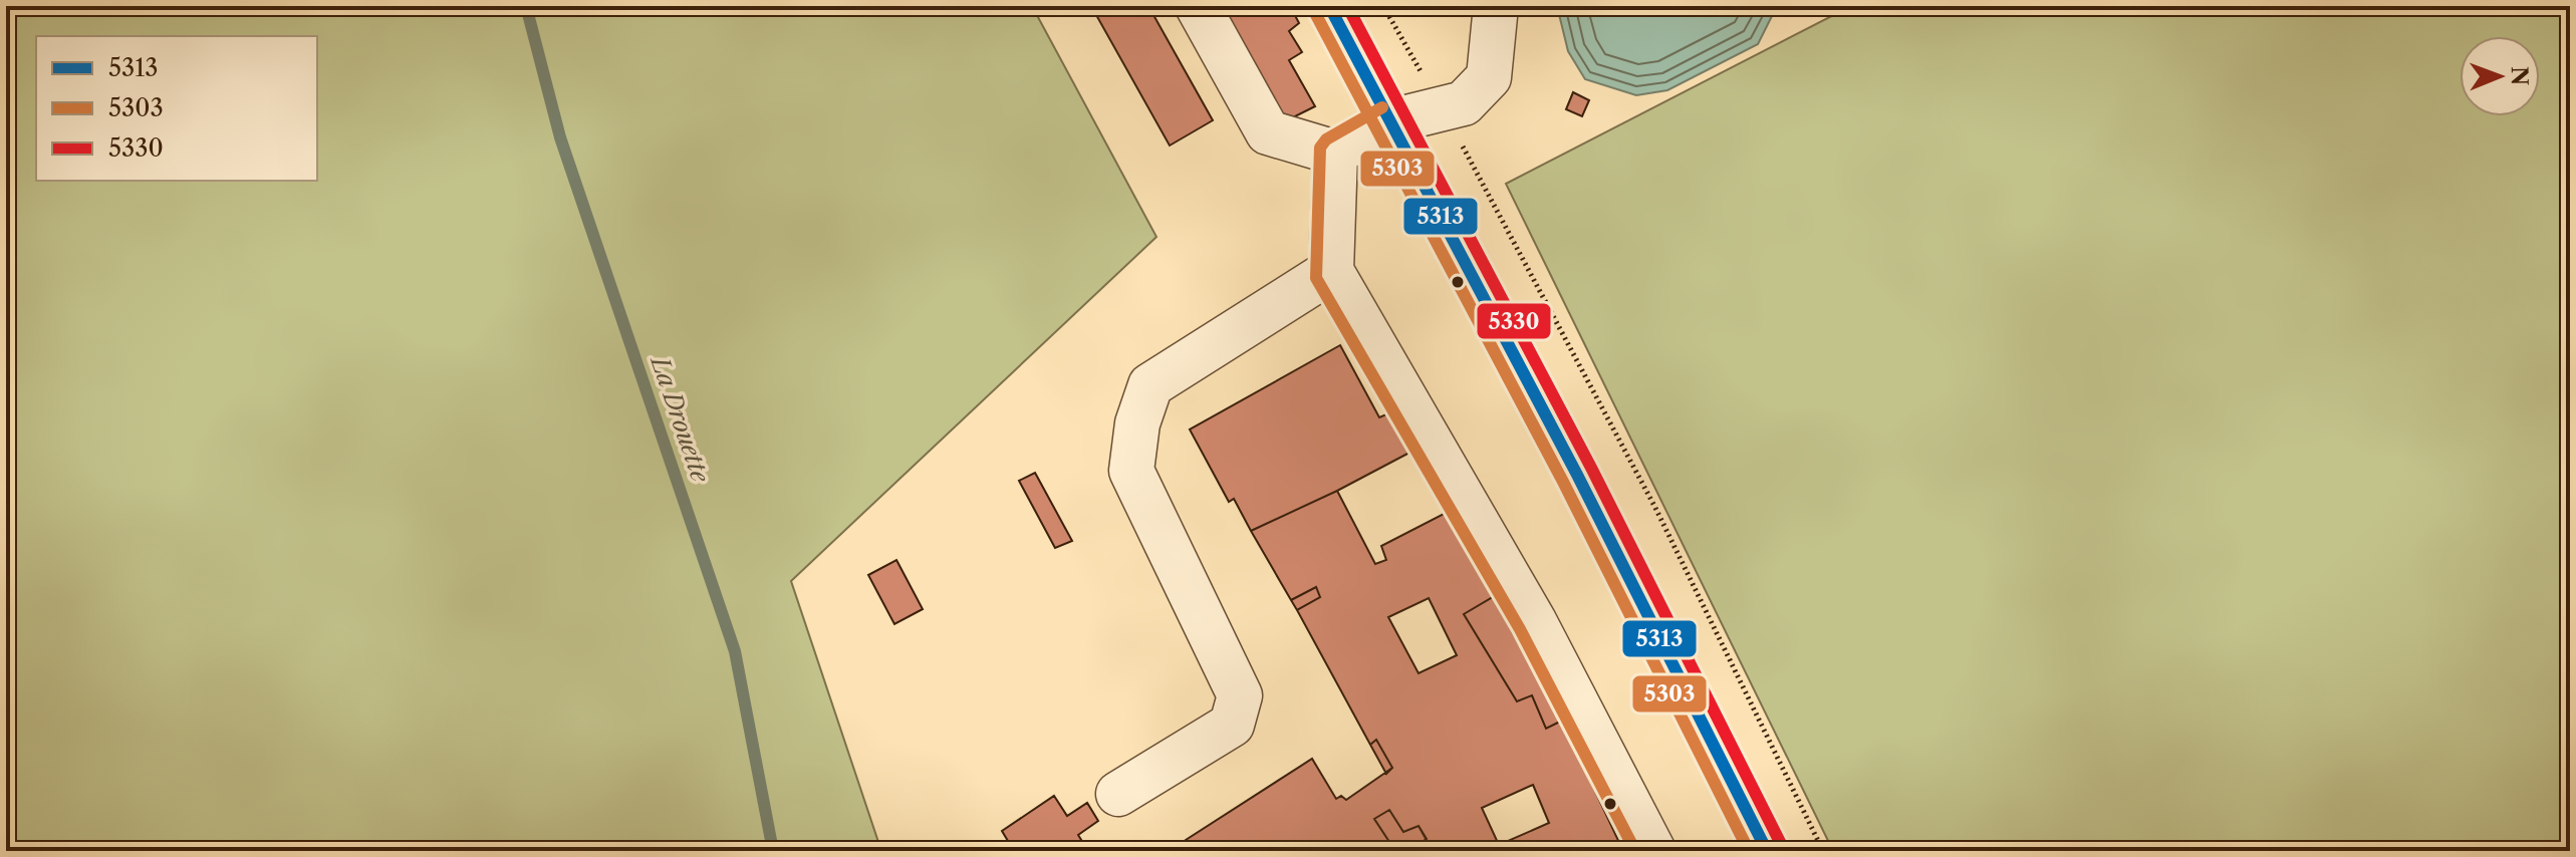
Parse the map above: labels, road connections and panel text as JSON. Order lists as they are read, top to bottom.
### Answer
{
  "water": ["La Drouette"],
  "lines": ["transit line 5313", "transit line 5330", "transit line 5303"],
  "legend": ["5313", "5303", "5330"],
  "north": "right"
}
